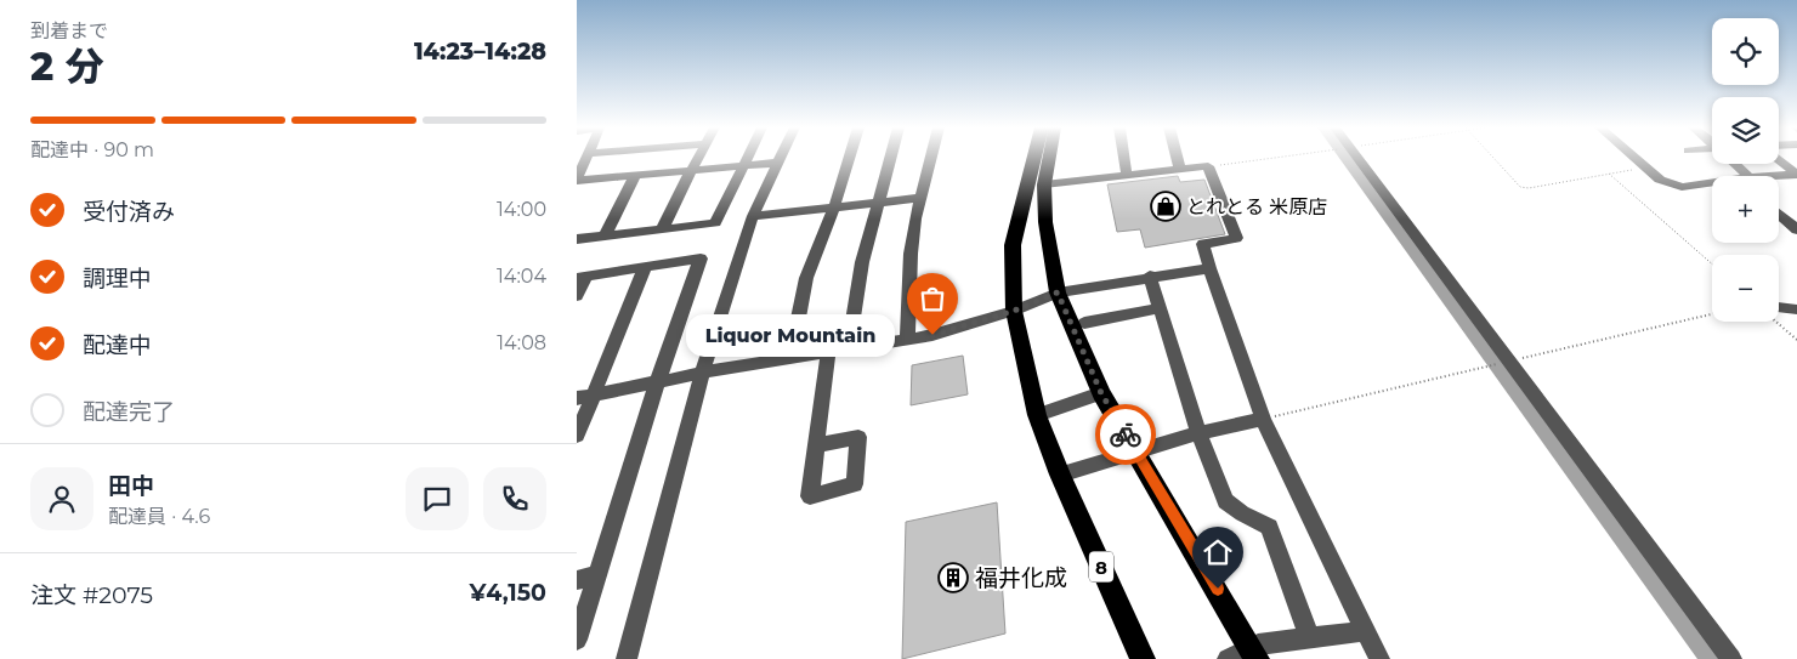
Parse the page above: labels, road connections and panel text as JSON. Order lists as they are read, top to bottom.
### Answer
{
  "streets": {
    "highway": ["8"]
  },
  "places": {
    "shop": ["とれとる 米原店"],
    "other": ["Liquor Mountain"],
    "building": ["福井化成"]
  },
  "page": {
    "heading": ["2 分", "到着まで", "14:23–14:28"],
    "panel": [
      "田中",
      "配達員 · 4.6",
      "注文 #2075",
      "¥4,150"
    ],
    "map_buttons": ["+", "−"],
    "bar": "配達中 · 90 m",
    "list": [
      ["受付済み", "14:00"],
      ["調理中", "14:04"],
      ["配達中", "14:08"],
      "配達完了"
    ],
    "bubble": "Liquor Mountain"
  }
}
